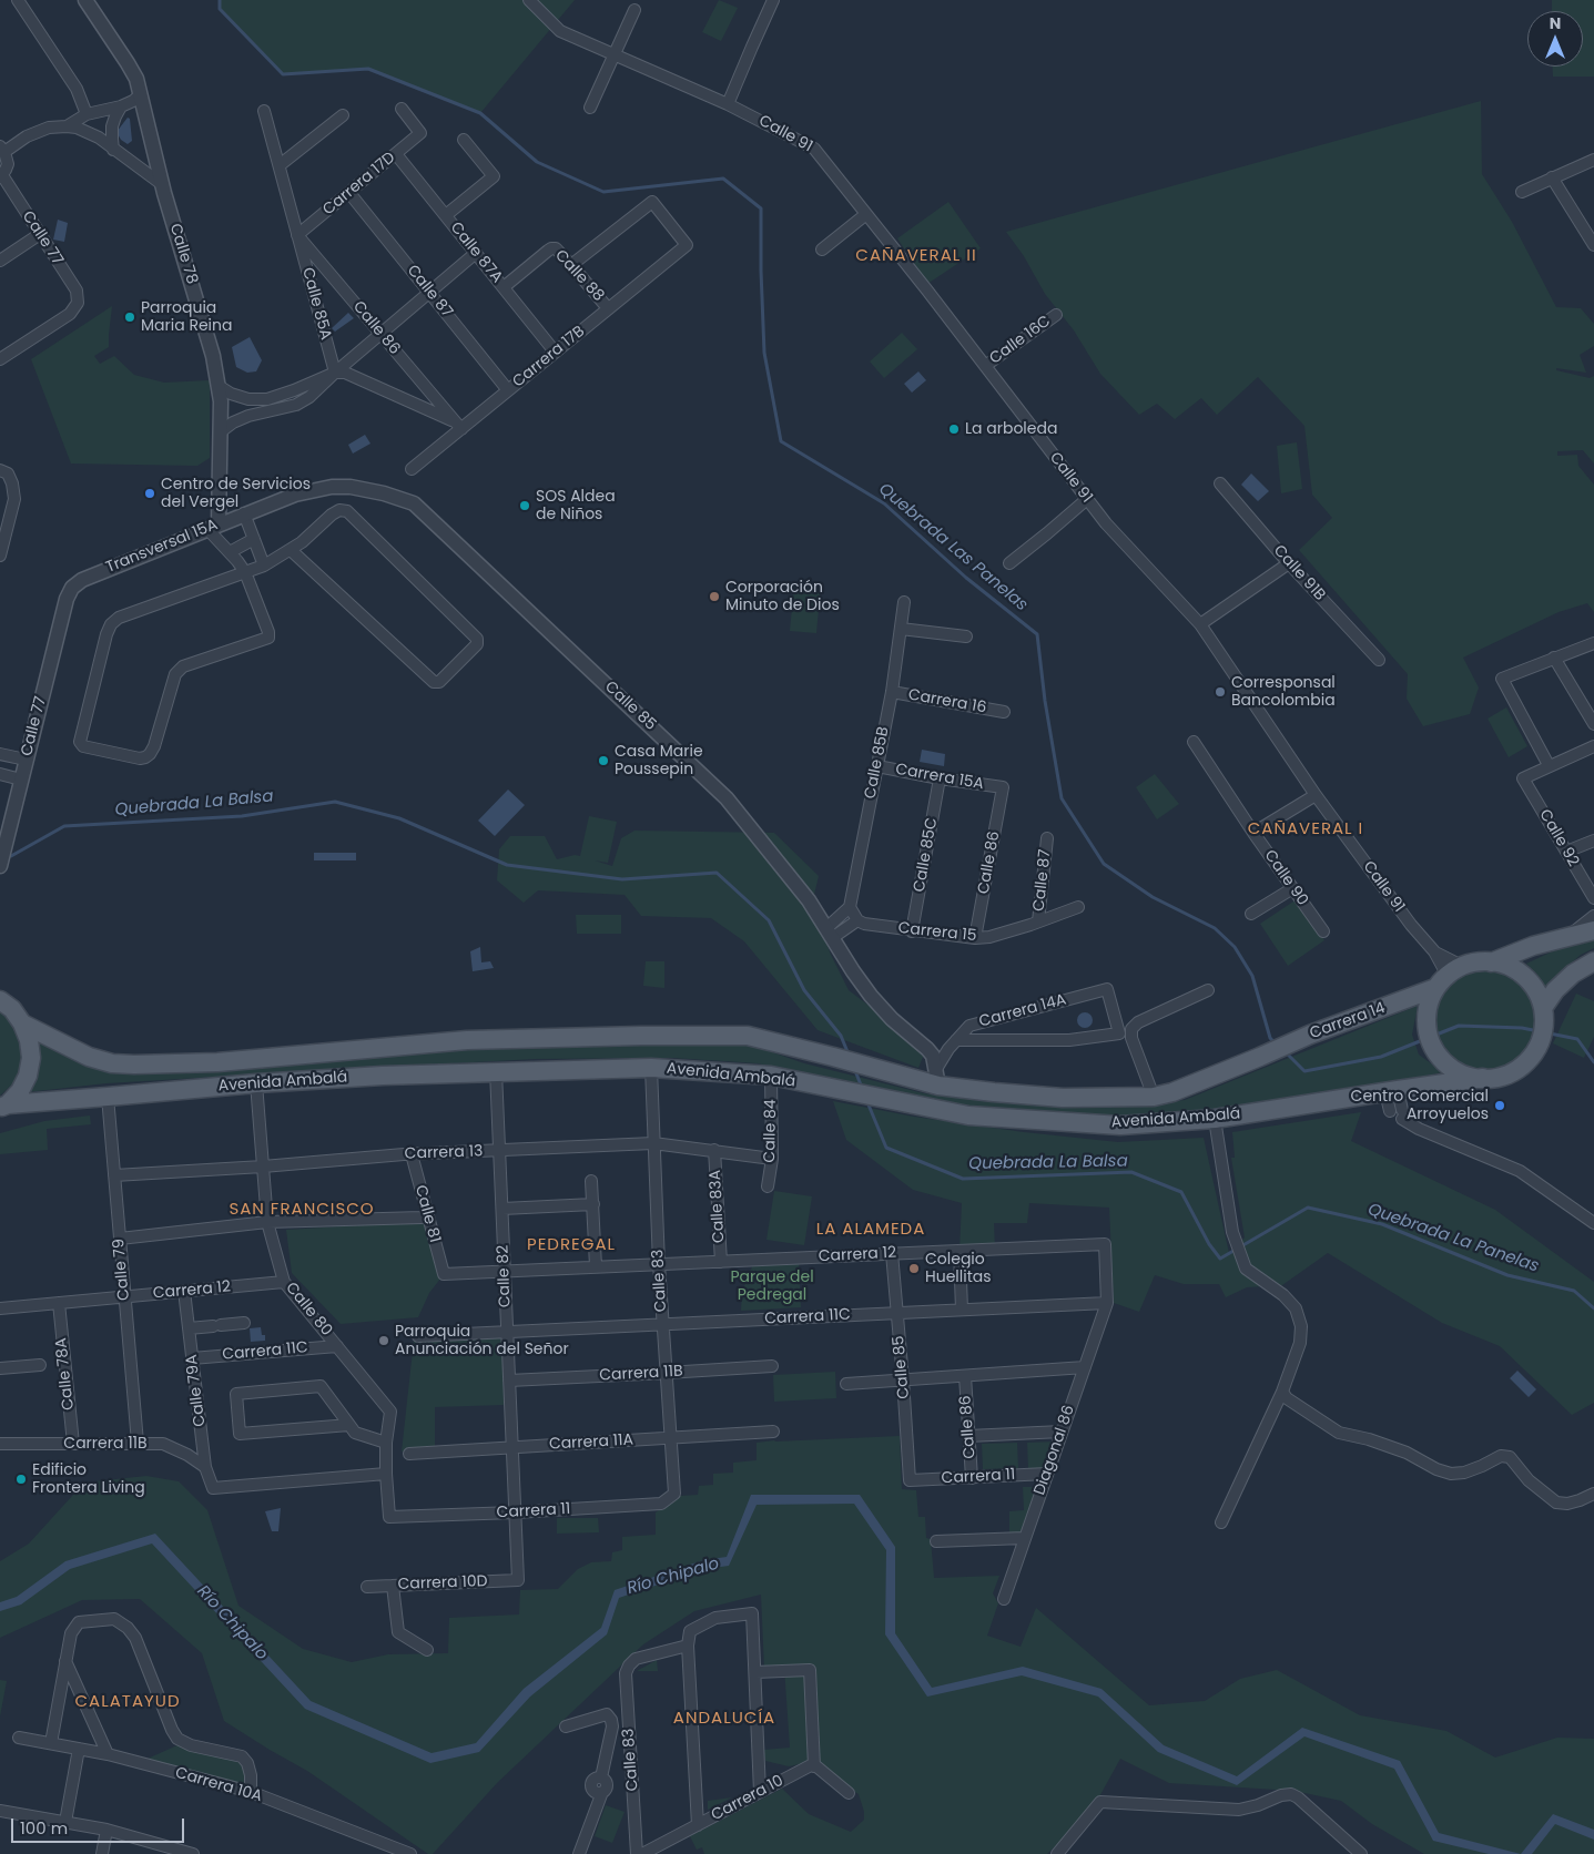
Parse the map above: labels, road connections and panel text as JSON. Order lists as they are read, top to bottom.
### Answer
{
  "streets": {
    "main road": ["Carrera 14", "Avenida Ambalá"],
    "street": [
      "Calle 91",
      "Carrera 17D",
      "Calle 77",
      "Calle 87A",
      "Calle 78",
      "Calle 88",
      "Calle 87",
      "Calle 85A",
      "Calle 86",
      "Calle 16C",
      "Carrera 17B",
      "Transversal 15A",
      "Calle 91B",
      "Carrera 16",
      "Calle 85",
      "Calle 85B",
      "Carrera 15A",
      "Calle 92",
      "Calle 85C",
      "Calle 90",
      "Carrera 15",
      "Carrera 14A",
      "Calle 84",
      "Carrera 13",
      "Calle 83A",
      "Calle 81",
      "Carrera 12",
      "Calle 79",
      "Calle 82",
      "Calle 83",
      "Calle 80",
      "Carrera 11C",
      "Calle 78A",
      "Carrera 11B",
      "Calle 79A",
      "Carrera 11A",
      "Diagonal 86",
      "Carrera 11",
      "Carrera 10D",
      "Carrera 10A",
      "Carrera 10"
    ]
  },
  "crossings": [
    ["Calle 91", "Calle 16C"],
    ["Carrera 17D", "Calle 87A"],
    ["Carrera 17D", "Calle 87"],
    ["Carrera 17D", "Calle 85A"],
    ["Carrera 17D", "Calle 86"],
    ["Calle 77", "Transversal 15A"],
    ["Calle 87A", "Calle 88"],
    ["Calle 87A", "Carrera 17B"],
    ["Calle 78", "Transversal 15A"],
    ["Calle 88", "Carrera 17B"],
    ["Calle 87", "Carrera 17B"],
    ["Calle 87", "Carrera 15"],
    ["Calle 85A", "Calle 86"],
    ["Calle 86", "Carrera 17B"],
    ["Calle 86", "Carrera 15A"],
    ["Calle 86", "Carrera 15"],
    ["Calle 86", "Carrera 11"],
    ["Transversal 15A", "Calle 85"],
    ["Carrera 16", "Calle 85B"],
    ["Calle 85", "Avenida Ambalá"],
    ["Calle 85", "Carrera 12"],
    ["Calle 85", "Carrera 11C"],
    ["Calle 85", "Carrera 11"],
    ["Calle 85B", "Carrera 15A"],
    ["Carrera 15A", "Calle 85C"],
    ["Calle 85C", "Carrera 15"],
    ["Carrera 14", "Avenida Ambalá"],
    ["Avenida Ambalá", "Calle 84"],
    ["Avenida Ambalá", "Calle 79"],
    ["Avenida Ambalá", "Calle 82"],
    ["Avenida Ambalá", "Calle 83"],
    ["Avenida Ambalá", "Calle 80"],
    ["Calle 84", "Carrera 13"],
    ["Carrera 13", "Calle 83A"],
    ["Carrera 13", "Calle 81"],
    ["Carrera 13", "Calle 79"],
    ["Carrera 13", "Calle 82"],
    ["Carrera 13", "Calle 83"],
    ["Carrera 13", "Calle 80"],
    ["Calle 83A", "Carrera 12"],
    ["Calle 81", "Carrera 12"],
    ["Carrera 12", "Calle 79"],
    ["Carrera 12", "Calle 82"],
    ["Carrera 12", "Calle 83"],
    ["Carrera 12", "Calle 80"],
    ["Carrera 12", "Carrera 11C"],
    ["Carrera 12", "Calle 78A"],
    ["Carrera 12", "Calle 79A"],
    ["Carrera 12", "Diagonal 86"],
    ["Calle 79", "Carrera 11B"],
    ["Calle 82", "Carrera 11C"],
    ["Calle 82", "Carrera 11B"],
    ["Calle 82", "Carrera 11A"],
    ["Calle 82", "Carrera 11"],
    ["Calle 82", "Carrera 10D"],
    ["Calle 83", "Carrera 11C"],
    ["Calle 83", "Carrera 11B"],
    ["Calle 83", "Carrera 11A"],
    ["Calle 83", "Carrera 11"],
    ["Calle 80", "Carrera 11C"],
    ["Calle 80", "Calle 79A"],
    ["Calle 80", "Carrera 11"],
    ["Carrera 11C", "Calle 79A"],
    ["Carrera 11C", "Diagonal 86"],
    ["Calle 78A", "Carrera 11B"],
    ["Carrera 11B", "Calle 79A"],
    ["Diagonal 86", "Carrera 11"]
  ],
  "districts": [
    "CAÑAVERAL II",
    "CAÑAVERAL I",
    "SAN FRANCISCO",
    "LA ALAMEDA",
    "PEDREGAL",
    "CALATAYUD",
    "ANDALUCÍA"
  ],
  "water": [
    "Quebrada Las Panelas",
    "Quebrada La Balsa",
    "Quebrada La Panelas",
    "Río Chipalo"
  ],
  "parks": ["Parque del Pedregal"],
  "places": [
    "Parroquia Maria Reina",
    "La arboleda",
    "Centro de Servicios del Vergel",
    "SOS Aldea de Niños",
    "Corporación Minuto de Dios",
    "Corresponsal Bancolombia",
    "Casa Marie Poussepin",
    "Centro Comercial Arroyuelos",
    "Colegio Huellitas",
    "Parroquia Anunciación del Señor",
    "Edificio Frontera Living"
  ],
  "scale_bar": "100 m",
  "north": "top"
}
